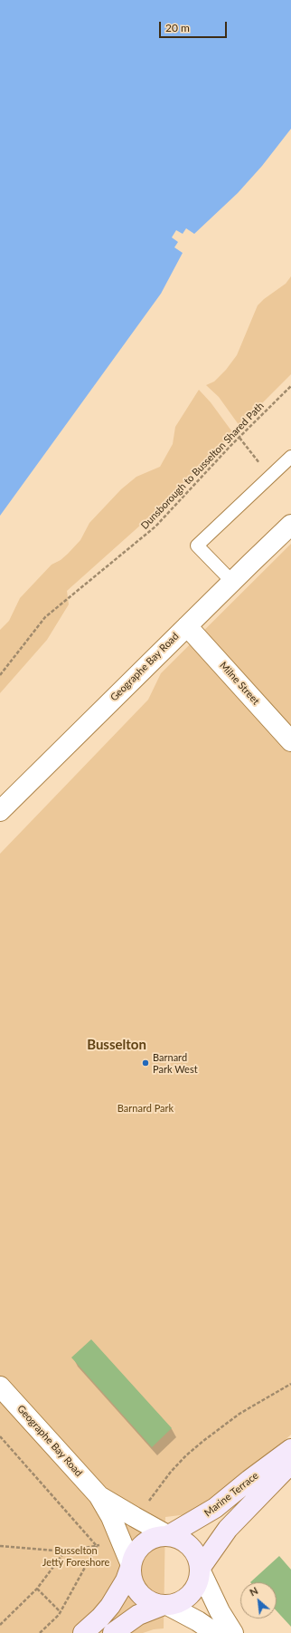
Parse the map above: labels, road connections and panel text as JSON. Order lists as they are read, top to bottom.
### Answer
{
  "streets": {
    "street": ["Geographe Bay Road", "Milne Street", "Marine Terrace"],
    "path": ["Dunsborough to Busselton Shared Path"]
  },
  "crossings": [
    ["Geographe Bay Road", "Milne Street"],
    ["Geographe Bay Road", "Marine Terrace"]
  ],
  "districts": ["Busselton"],
  "parks": ["Barnard Park", "Busselton Jetty Foreshore"],
  "places": ["Barnard Park West"],
  "scale_bar": "20 m",
  "north": "top left"
}
